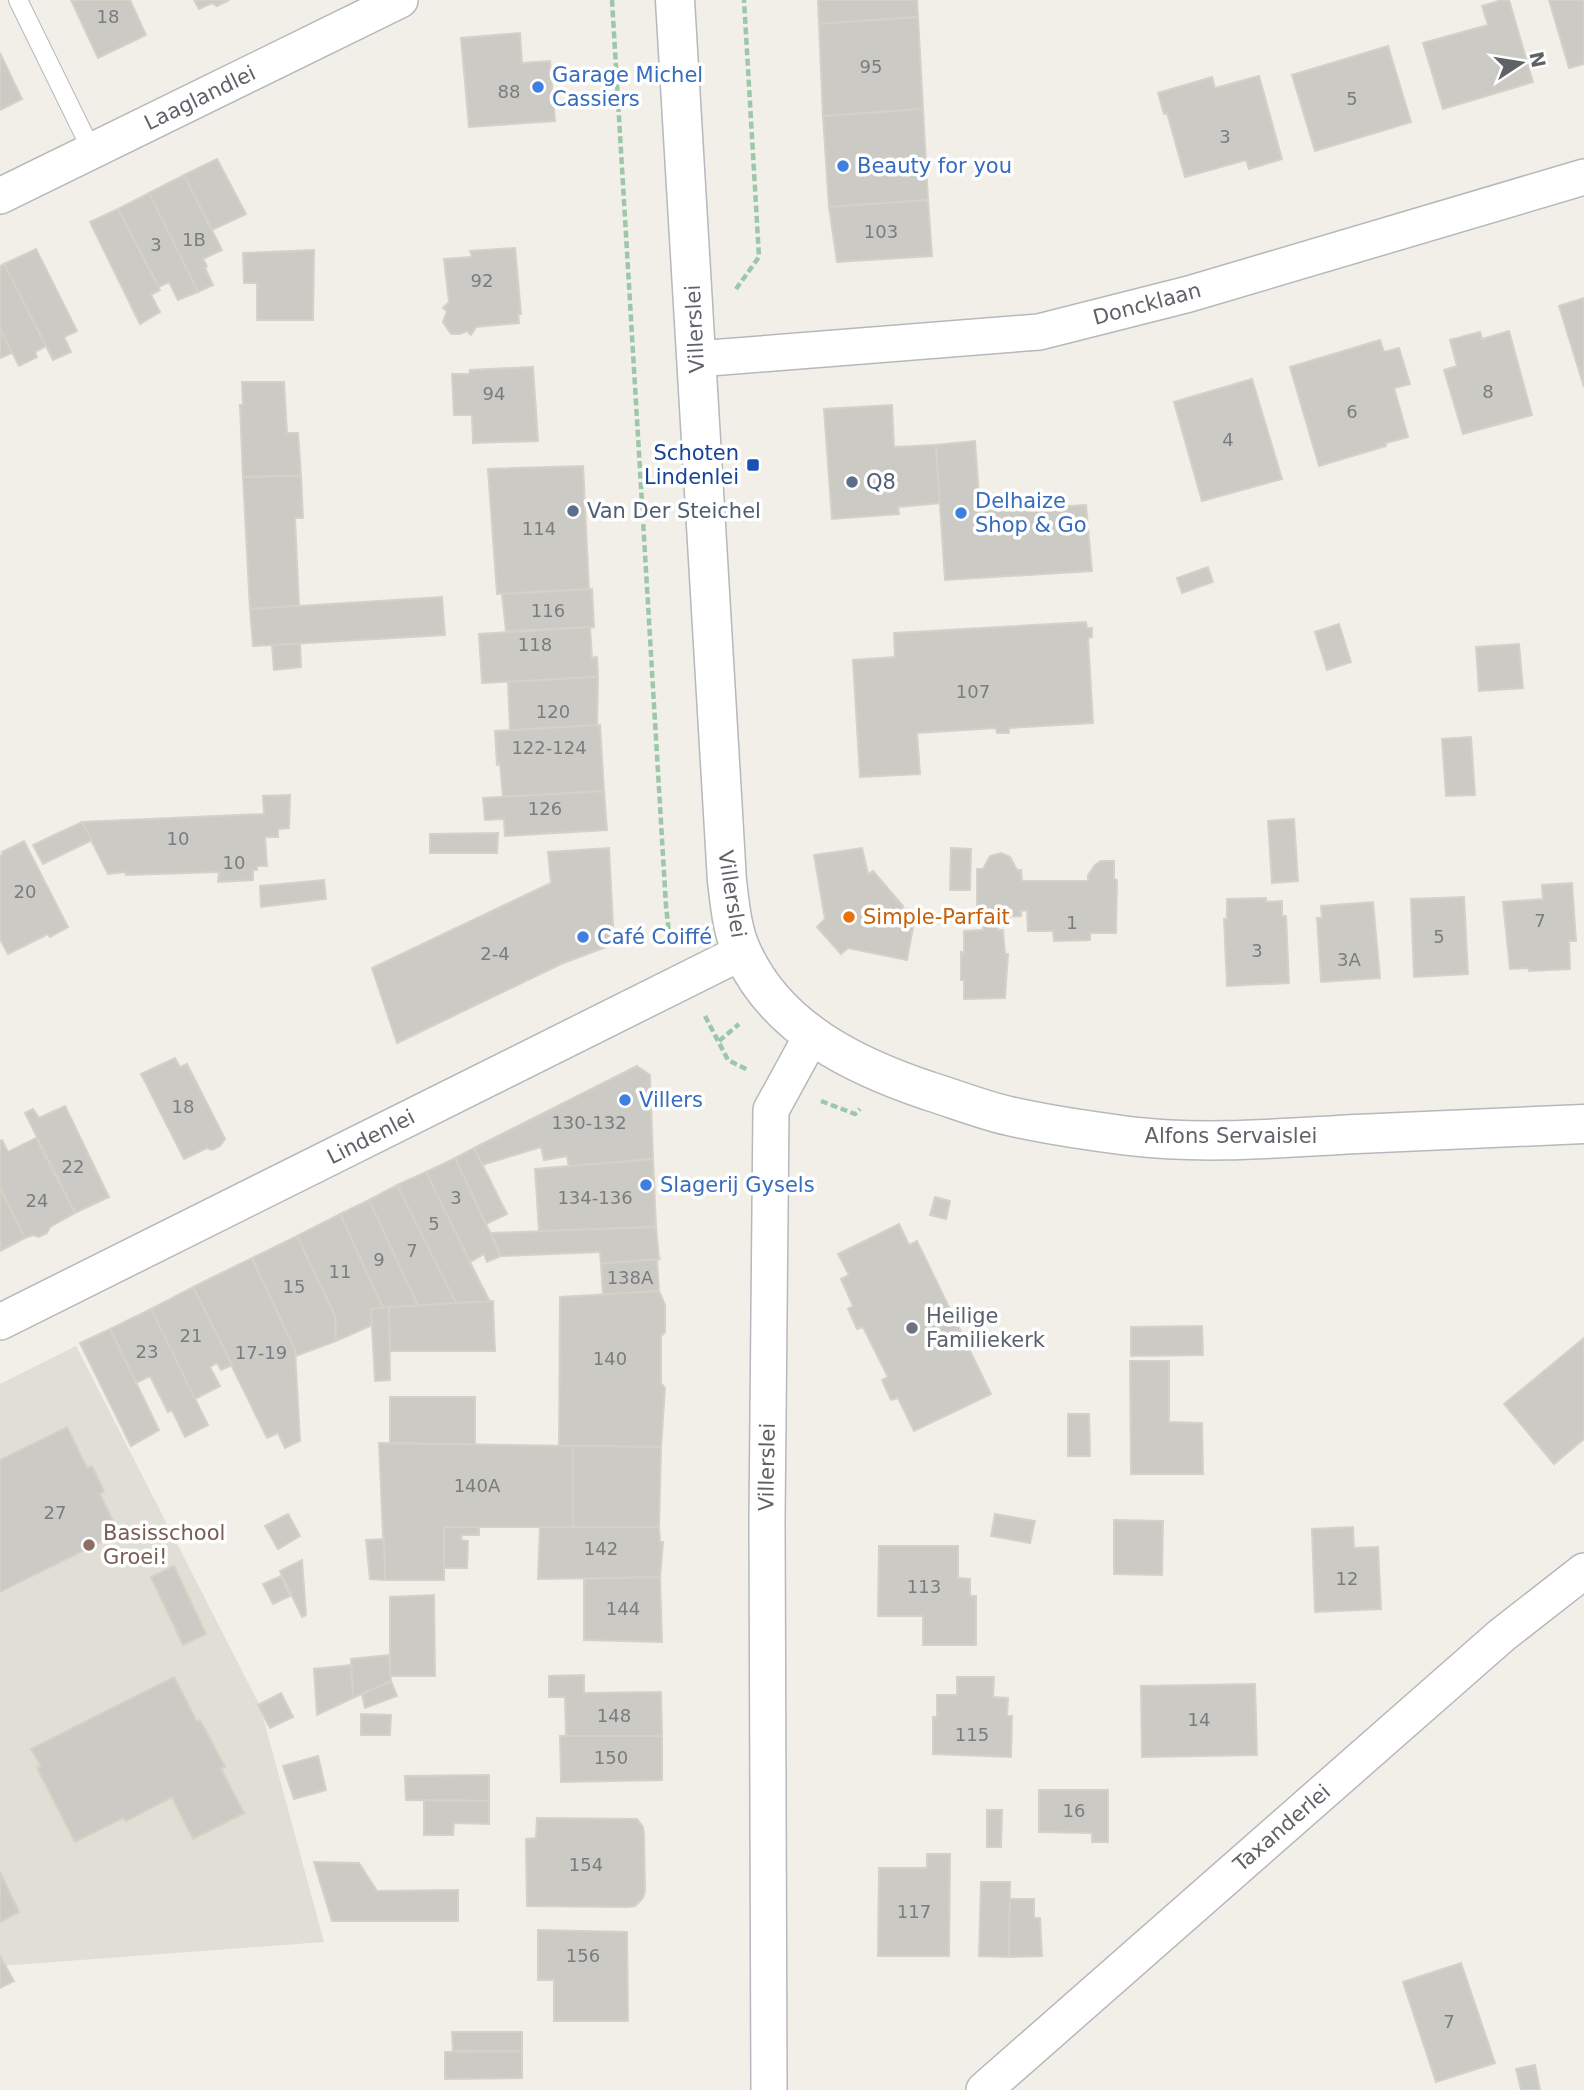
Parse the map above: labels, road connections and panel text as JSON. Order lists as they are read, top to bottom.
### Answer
{
  "streets": {
    "street": [
      "Laaglandlei",
      "Doncklaan",
      "Villerslei",
      "Alfons Servaislei",
      "Lindenlei",
      "Taxanderlei"
    ]
  },
  "crossings": [
    ["Doncklaan", "Villerslei"],
    ["Villerslei", "Alfons Servaislei"],
    ["Villerslei", "Lindenlei"]
  ],
  "places": {
    "other": [
      "Garage Michel Cassiers",
      "Beauty for you",
      "Q8",
      "Van Der Steichel",
      "Delhaize Shop & Go",
      "Simple-Parfait",
      "Café Coiffé",
      "Villers",
      "Slagerij Gysels",
      "Heilige Familiekerk",
      "Basisschool Groei!"
    ],
    "transit": ["Schoten Lindenlei"]
  },
  "house_numbers": [
    "18",
    "95",
    "88",
    "5",
    "3",
    "103",
    "1B",
    "3",
    "92",
    "8",
    "94",
    "6",
    "4",
    "114",
    "116",
    "118",
    "107",
    "120",
    "122-124",
    "126",
    "10",
    "10",
    "20",
    "7",
    "1",
    "5",
    "3",
    "2-4",
    "3A",
    "18",
    "130-132",
    "22",
    "3",
    "134-136",
    "24",
    "5",
    "7",
    "9",
    "11",
    "138A",
    "15",
    "21",
    "23",
    "17-19",
    "140",
    "140A",
    "27",
    "142",
    "12",
    "113",
    "144",
    "148",
    "14",
    "115",
    "150",
    "16",
    "154",
    "117",
    "156",
    "7"
  ],
  "north": "right"
}
